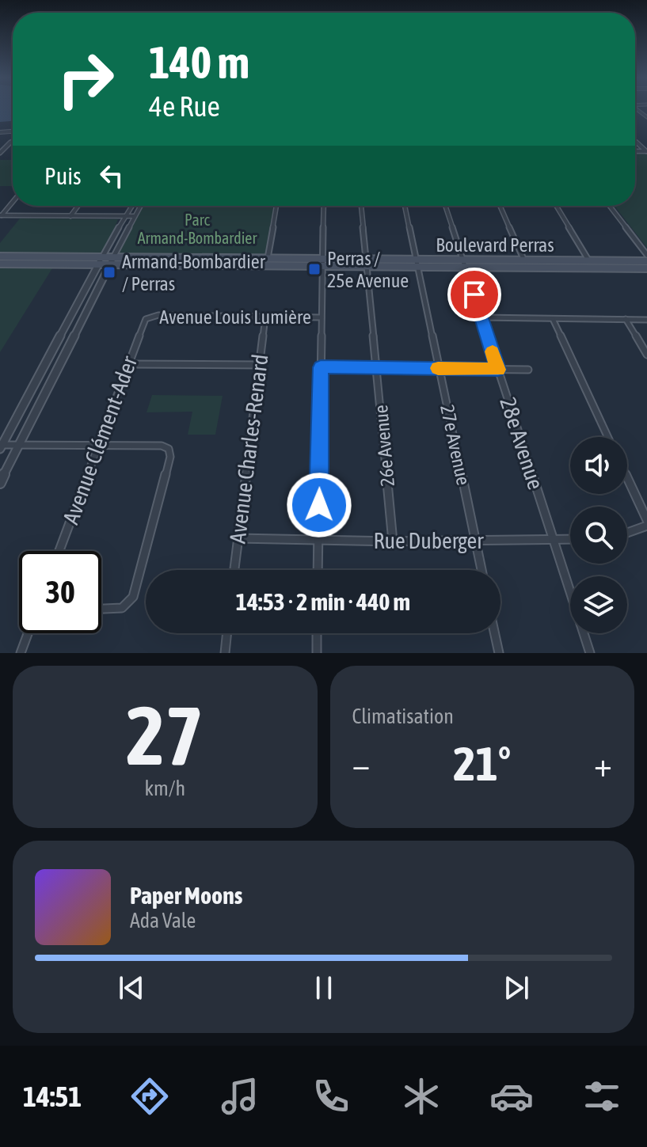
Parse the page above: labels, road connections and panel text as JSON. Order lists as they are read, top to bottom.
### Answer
{
  "streets": {
    "main road": ["Boulevard Perras"],
    "street": [
      "Avenue Louis Lumière",
      "Avenue Clément-Ader",
      "28e Avenue",
      "27e Avenue",
      "26e Avenue",
      "Avenue Charles-Renard",
      "Rue Duberger"
    ]
  },
  "crossings": [
    ["Boulevard Perras", "28e Avenue"],
    ["Boulevard Perras", "27e Avenue"],
    ["Boulevard Perras", "26e Avenue"],
    ["Avenue Louis Lumière", "Avenue Clément-Ader"],
    ["Avenue Louis Lumière", "Avenue Charles-Renard"],
    ["28e Avenue", "Rue Duberger"],
    ["27e Avenue", "Rue Duberger"],
    ["26e Avenue", "Rue Duberger"],
    ["Avenue Charles-Renard", "Rue Duberger"]
  ],
  "parks": ["Parc Armand-Bombardier"],
  "places": {
    "transit": ["Perras / 25e Avenue", "Armand-Bombardier / Perras"]
  },
  "page": {
    "turn": ["140 m", "4e Rue"],
    "then": "Puis",
    "limit": "30",
    "trip": "14:53 · 2 min · 440 m",
    "tile": [
      ["27", "km/h"],
      "Climatisation"
    ],
    "heat": ["−", "21°", "+"],
    "song": ["Paper Moons", "Ada Vale"],
    "tabs": "14:51"
  }
}
